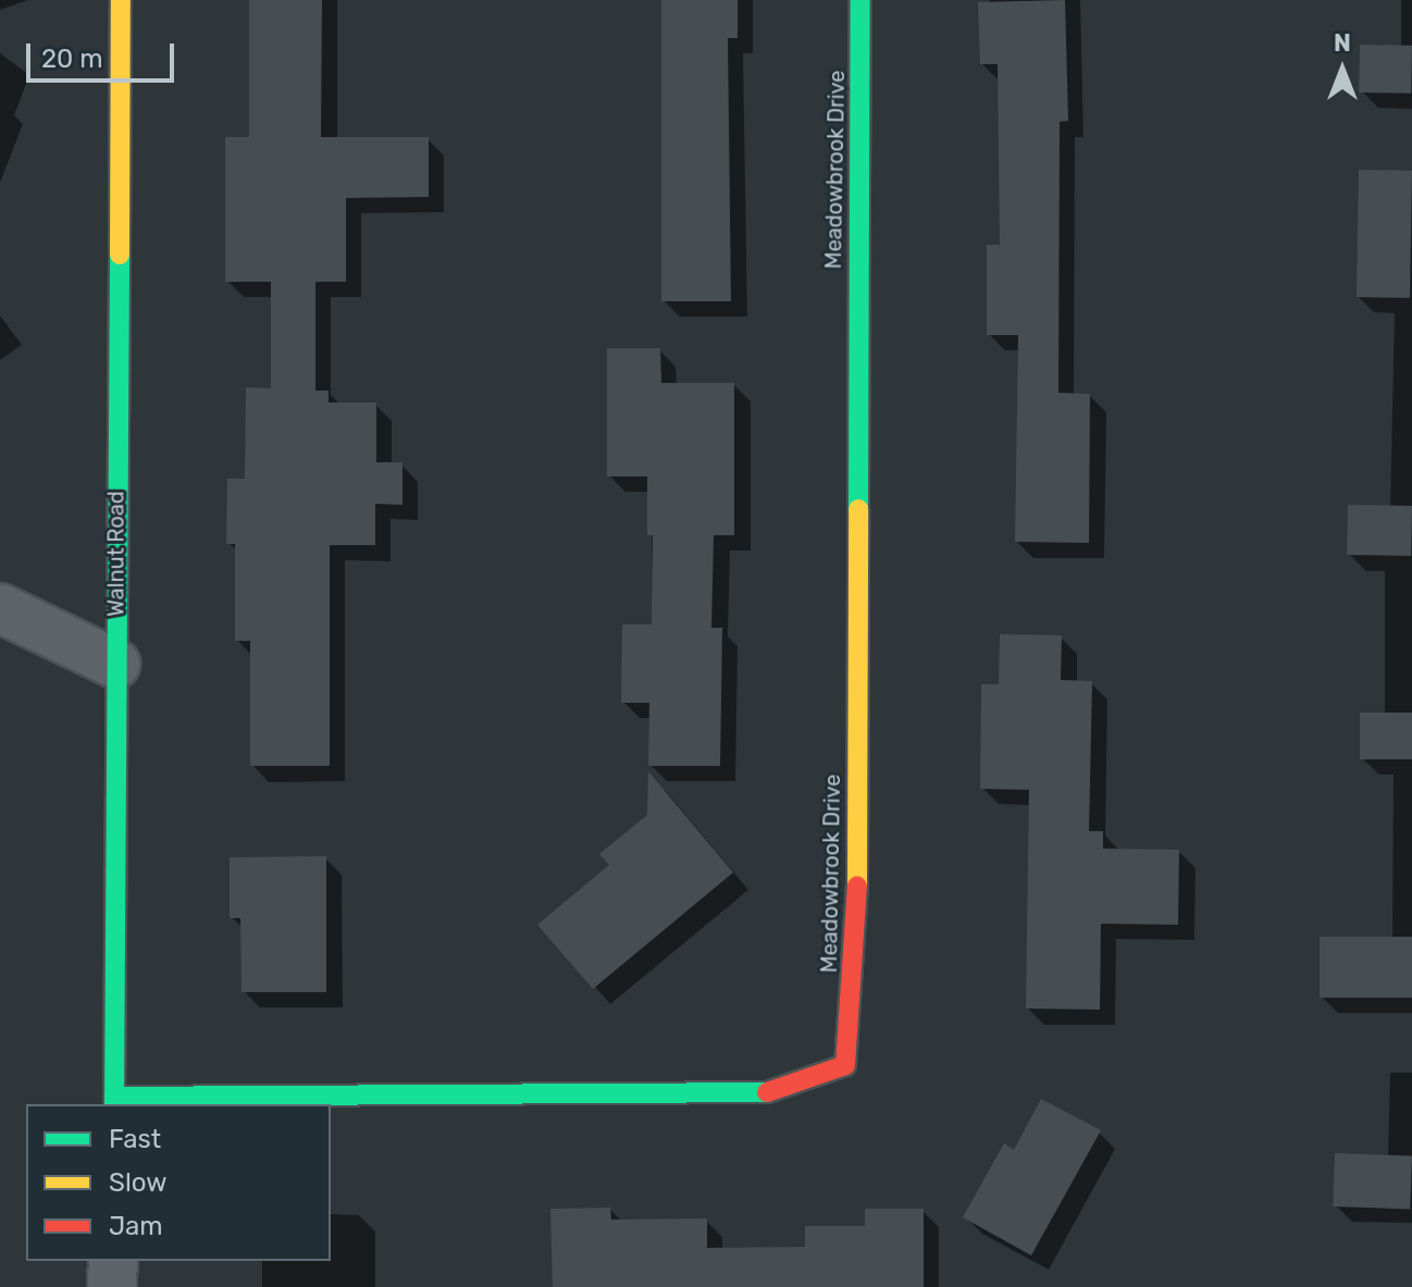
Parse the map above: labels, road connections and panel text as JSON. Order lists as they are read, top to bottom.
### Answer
{
  "streets": {
    "street": ["Meadowbrook Drive", "Walnut Road"]
  },
  "crossings": [
    ["Meadowbrook Drive", "Walnut Road"]
  ],
  "legend": ["Fast", "Slow", "Jam"],
  "scale_bar": "20 m",
  "north": "top"
}
